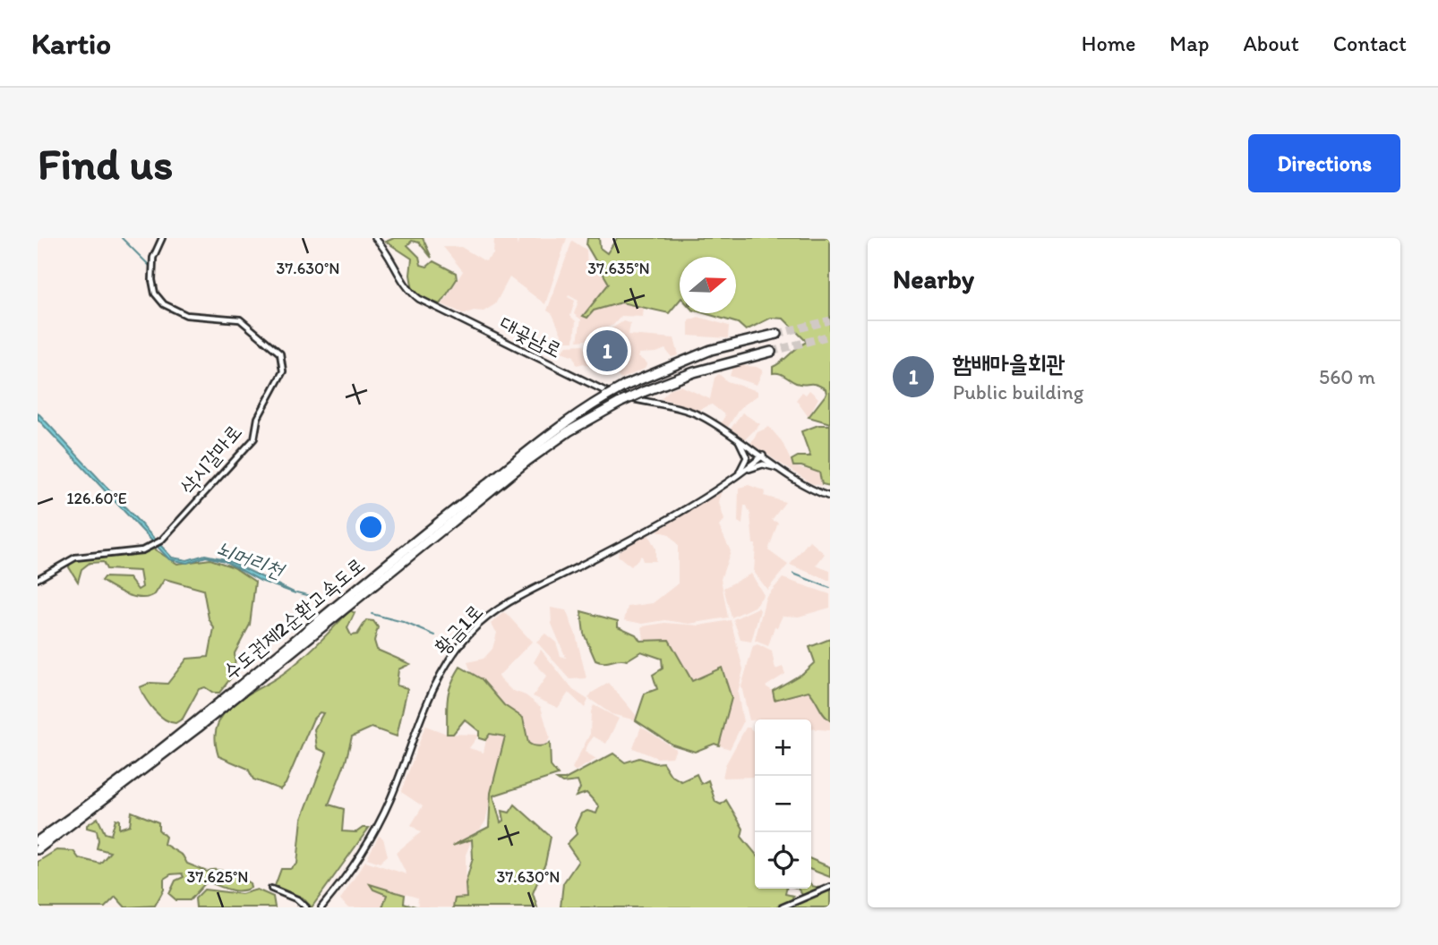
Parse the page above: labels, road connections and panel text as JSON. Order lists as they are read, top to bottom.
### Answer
{
  "streets": {
    "highway": ["수도권제2순환고속도로"],
    "street": ["대곶남로", "삭시갈마로", "황금1로"]
  },
  "crossings": [
    ["대곶남로", "황금1로"]
  ],
  "water": ["뇌머리천"],
  "north": "right",
  "page": {
    "header": "Kartio",
    "nav": [
      "Home",
      "Map",
      "About",
      "Contact"
    ],
    "buttons": "Directions",
    "title": "Find us",
    "heading": "Nearby",
    "list": [
      {
        "mark": "1",
        "name": "함배마을회관",
        "note": "Public building",
        "value": "560 m"
      }
    ],
    "pins": "1",
    "map_buttons": ["+", "−"]
  },
  "coordinates": [
    "37.630°N",
    "37.635°N",
    "126.60°E",
    "37.625°N"
  ]
}
